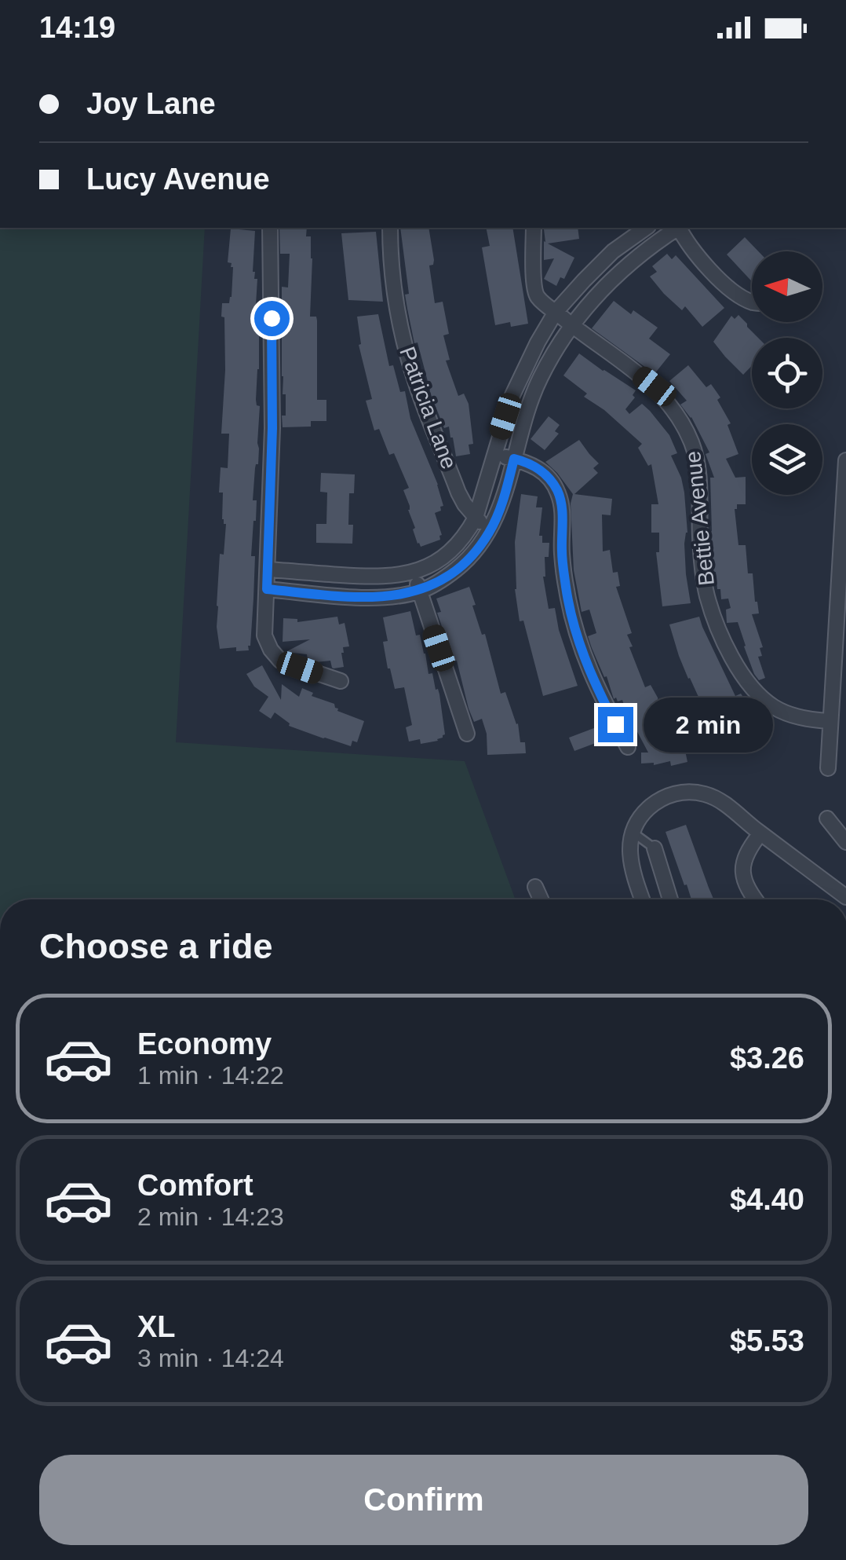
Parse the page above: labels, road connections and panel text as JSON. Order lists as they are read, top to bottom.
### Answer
{
  "streets": {
    "street": ["Patricia Lane", "Bettie Avenue"]
  },
  "north": "left",
  "page": {
    "status": "14:19",
    "banner": ["Joy Lane", "Lucy Avenue"],
    "bubble": "2 min",
    "heading": "Choose a ride",
    "list": [
      {
        "name": "Economy",
        "note": "1 min · 14:22",
        "value": "$3.26"
      },
      {
        "name": "Comfort",
        "note": "2 min · 14:23",
        "value": "$4.40"
      },
      {
        "name": "XL",
        "note": "3 min · 14:24",
        "value": "$5.53"
      }
    ],
    "buttons": "Confirm"
  }
}
